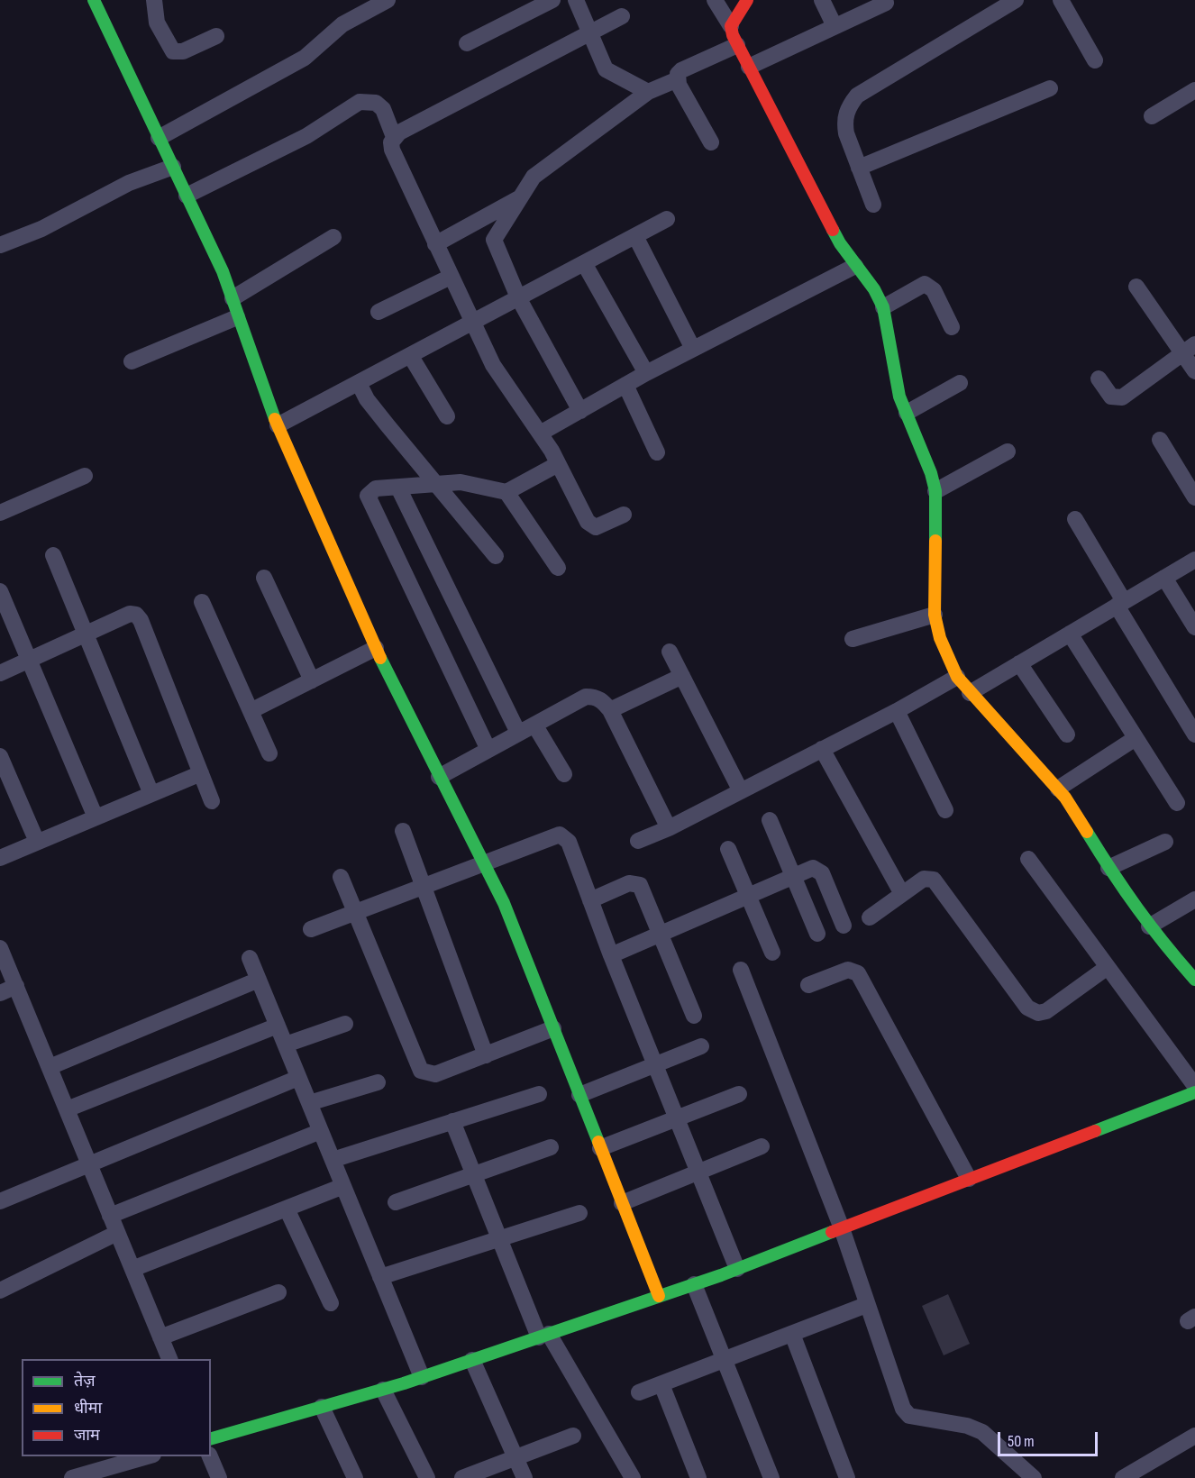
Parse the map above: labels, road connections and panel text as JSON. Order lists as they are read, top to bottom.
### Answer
{
  "legend": ["तेज़", "धीमा", "जाम"],
  "scale_bar": "50 m"
}
